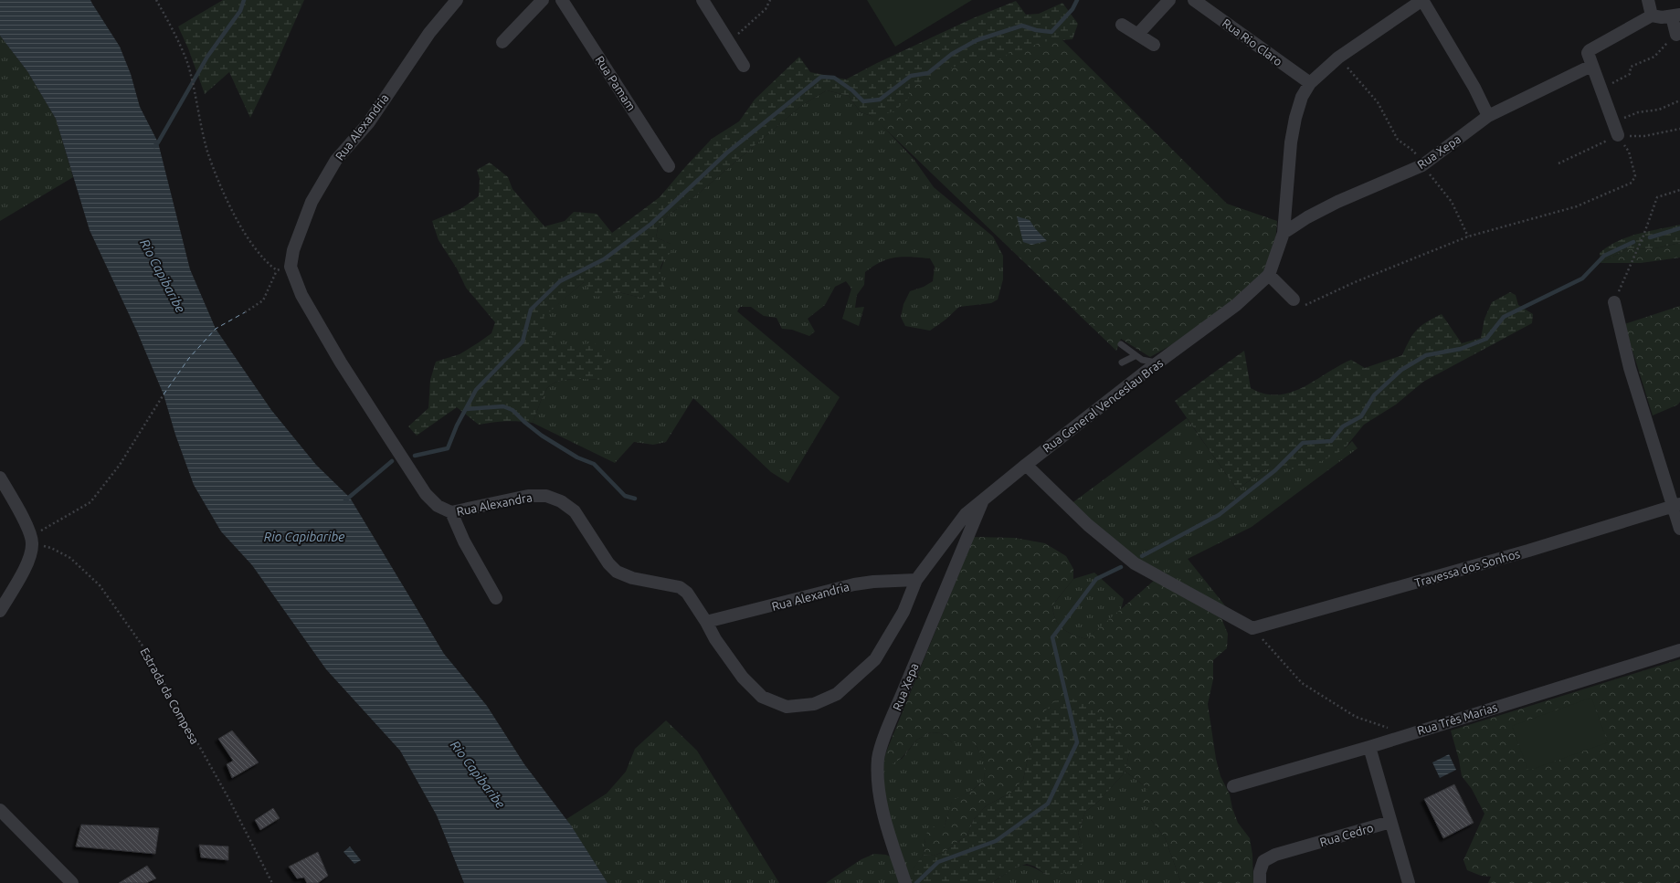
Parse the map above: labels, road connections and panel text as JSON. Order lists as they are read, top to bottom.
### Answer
{
  "streets": {
    "street": [
      "Rua Rio Claro",
      "Rua Pamam",
      "Rua Alexandria",
      "Rua Xepa",
      "Rua General Venceslau Bras",
      "Rua Alexandra",
      "Travessa dos Sonhos",
      "Rua Três Marias",
      "Rua Cedro"
    ],
    "path": ["Estrada da Compesa"]
  },
  "crossings": [
    ["Rua Rio Claro", "Rua General Venceslau Bras"],
    ["Rua Alexandria", "Rua General Venceslau Bras"],
    ["Rua Alexandria", "Rua Alexandra"],
    ["Rua Xepa", "Rua General Venceslau Bras"],
    ["Rua General Venceslau Bras", "Rua Alexandra"]
  ],
  "water": ["Rio Capibaribe"]
}
